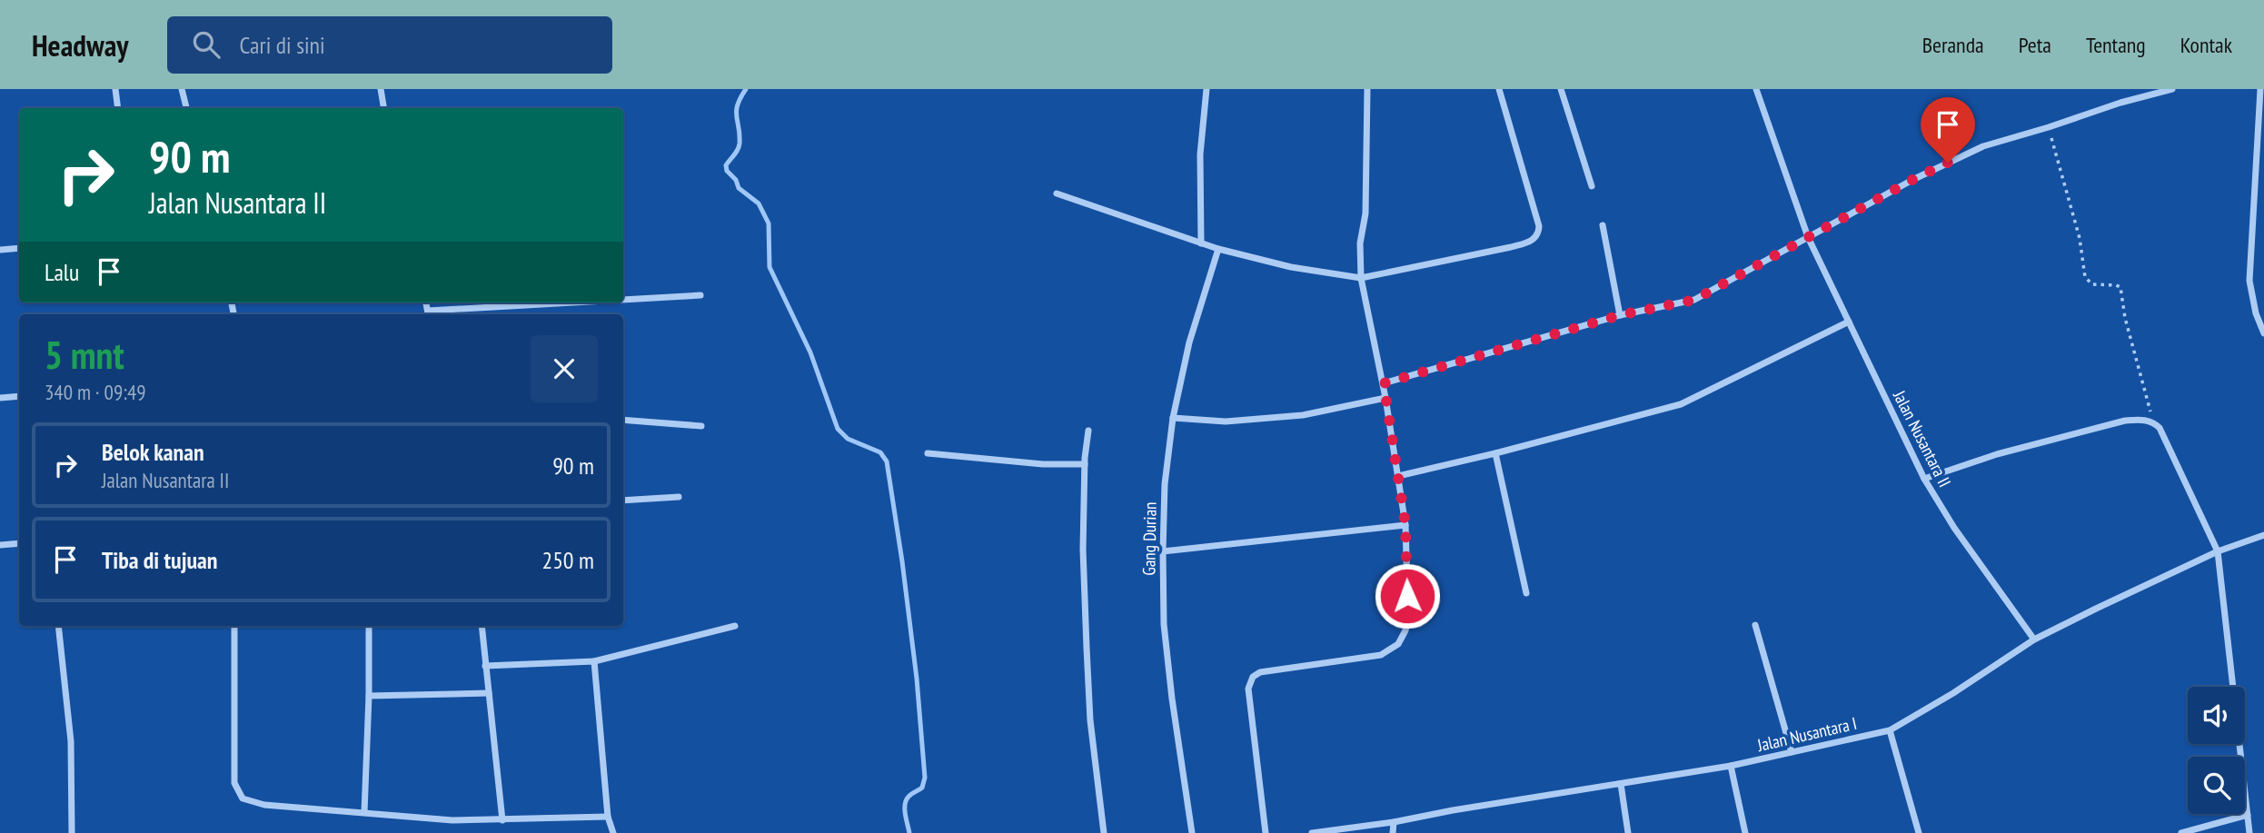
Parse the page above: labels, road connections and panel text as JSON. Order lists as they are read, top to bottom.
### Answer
{
  "streets": {
    "street": ["Jalan Nusantara II", "Gang Durian", "Jalan Nusantara I"]
  },
  "crossings": [
    ["Jalan Nusantara II", "Jalan Nusantara I"]
  ],
  "page": {
    "header": "Headway",
    "search": "Cari di sini",
    "nav": [
      "Beranda",
      "Peta",
      "Tentang",
      "Kontak"
    ],
    "turn": ["90 m", "Jalan Nusantara II"],
    "then": "Lalu",
    "heading": ["5 mnt", "340 m · 09:49"],
    "list": [
      {
        "name": "Belok kanan",
        "note": "Jalan Nusantara II",
        "value": "90 m"
      },
      {
        "name": "Tiba di tujuan",
        "value": "250 m"
      }
    ]
  }
}
